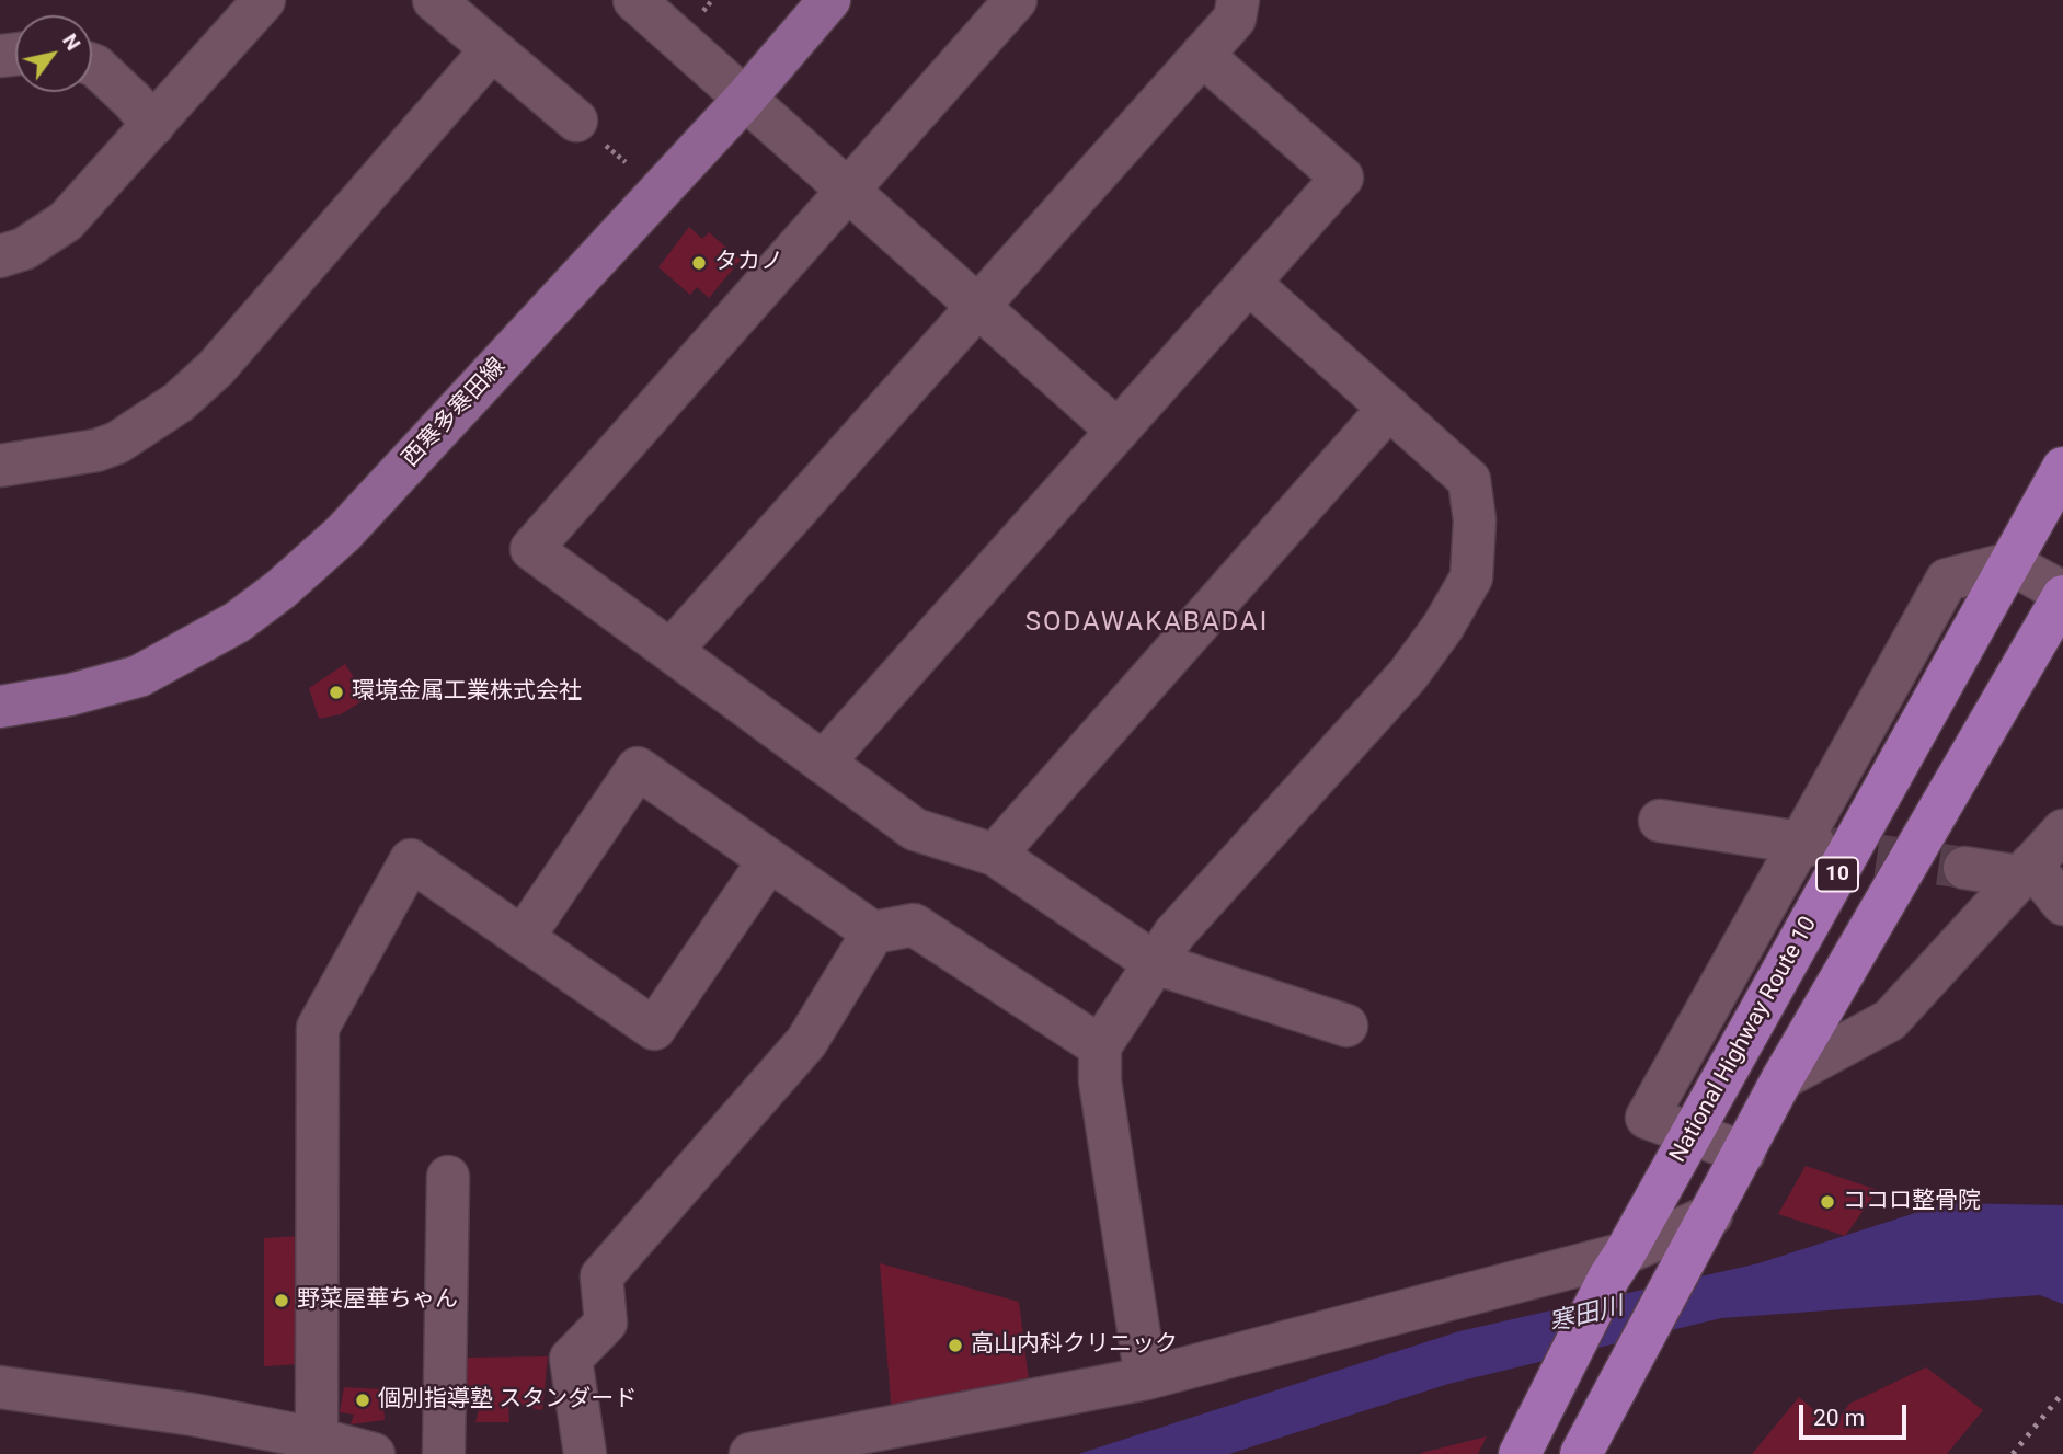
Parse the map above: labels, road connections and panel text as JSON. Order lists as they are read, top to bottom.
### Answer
{
  "streets": {
    "highway": ["10", "National Highway Route 10"],
    "main road": ["西寒多寒田線"]
  },
  "districts": ["SODAWAKABADAI"],
  "water": ["寒田川"],
  "places": [
    "タカノ",
    "環境金属工業株式会社",
    "ココロ整骨院",
    "野菜屋華ちゃん",
    "高山内科クリニック",
    "個別指導塾 スタンダード"
  ],
  "scale_bar": "20 m",
  "north": "top right"
}
